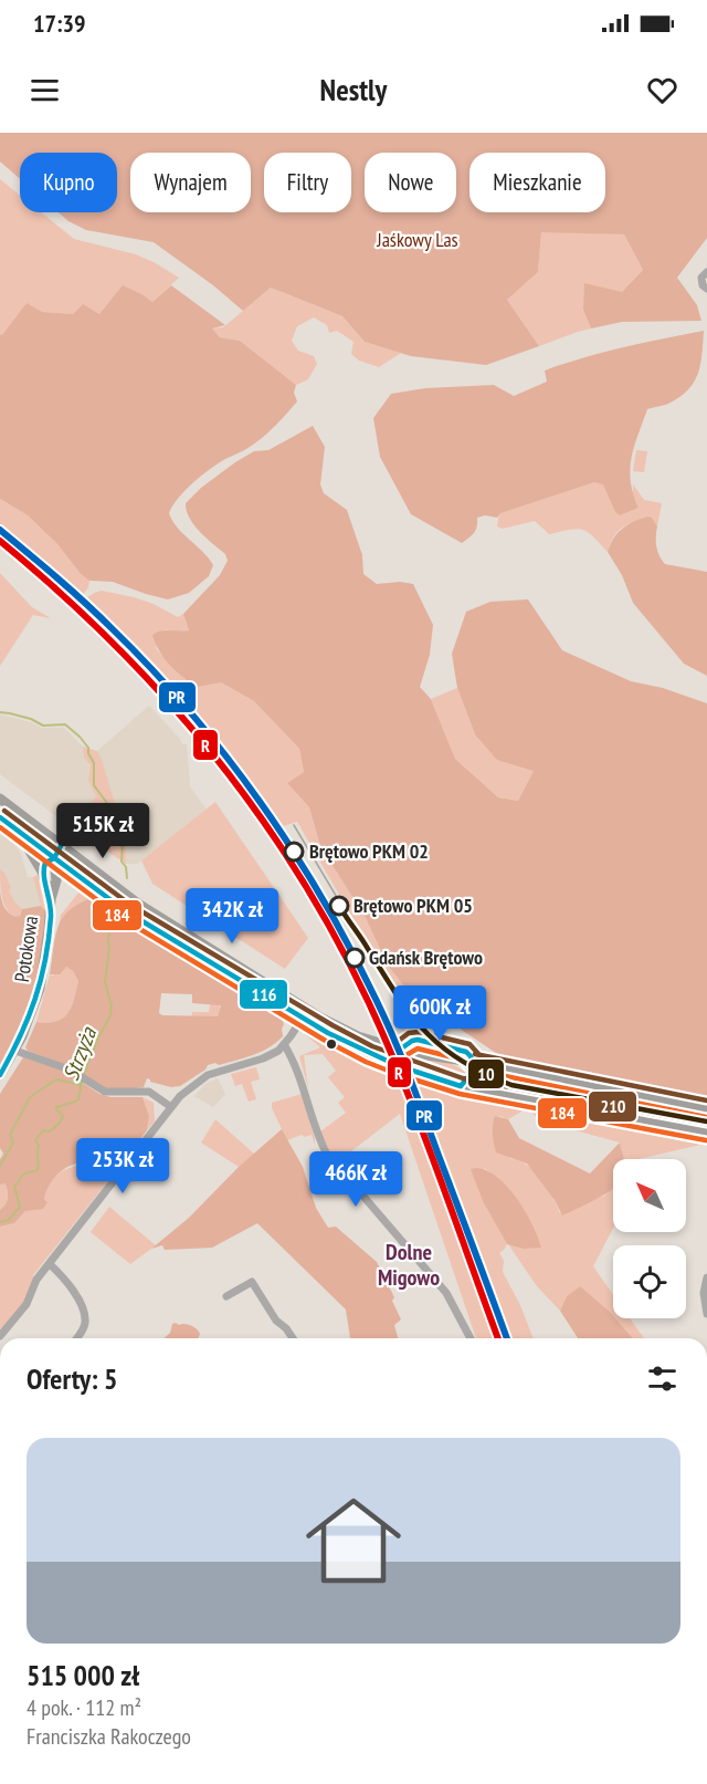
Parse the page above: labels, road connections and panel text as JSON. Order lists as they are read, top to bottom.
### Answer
{
  "streets": {
    "main road": ["Potokowa"]
  },
  "districts": ["Dolne Migowo"],
  "water": ["Strzyża"],
  "parks": ["Jaśkowy Las"],
  "places": ["Brętowo PKM 02", "Brętowo PKM 05", "Gdańsk Brętowo"],
  "lines": [
    "transit line PR",
    "transit line R",
    "transit line 210",
    "transit line 116",
    "transit line 184",
    "transit line 10"
  ],
  "north": "top left",
  "page": {
    "status": "17:39",
    "header": "Nestly",
    "chip": [
      "Kupno",
      "Wynajem",
      "Filtry",
      "Nowe",
      "Mieszkanie"
    ],
    "price": [
      "515K zł",
      "342K zł",
      "600K zł",
      "253K zł",
      "466K zł"
    ],
    "heading": "Oferty: 5",
    "list": [
      {
        "name": "515 000 zł",
        "note": "4 pok. · 112 m² · Franciszka Rakoczego"
      }
    ]
  }
}
